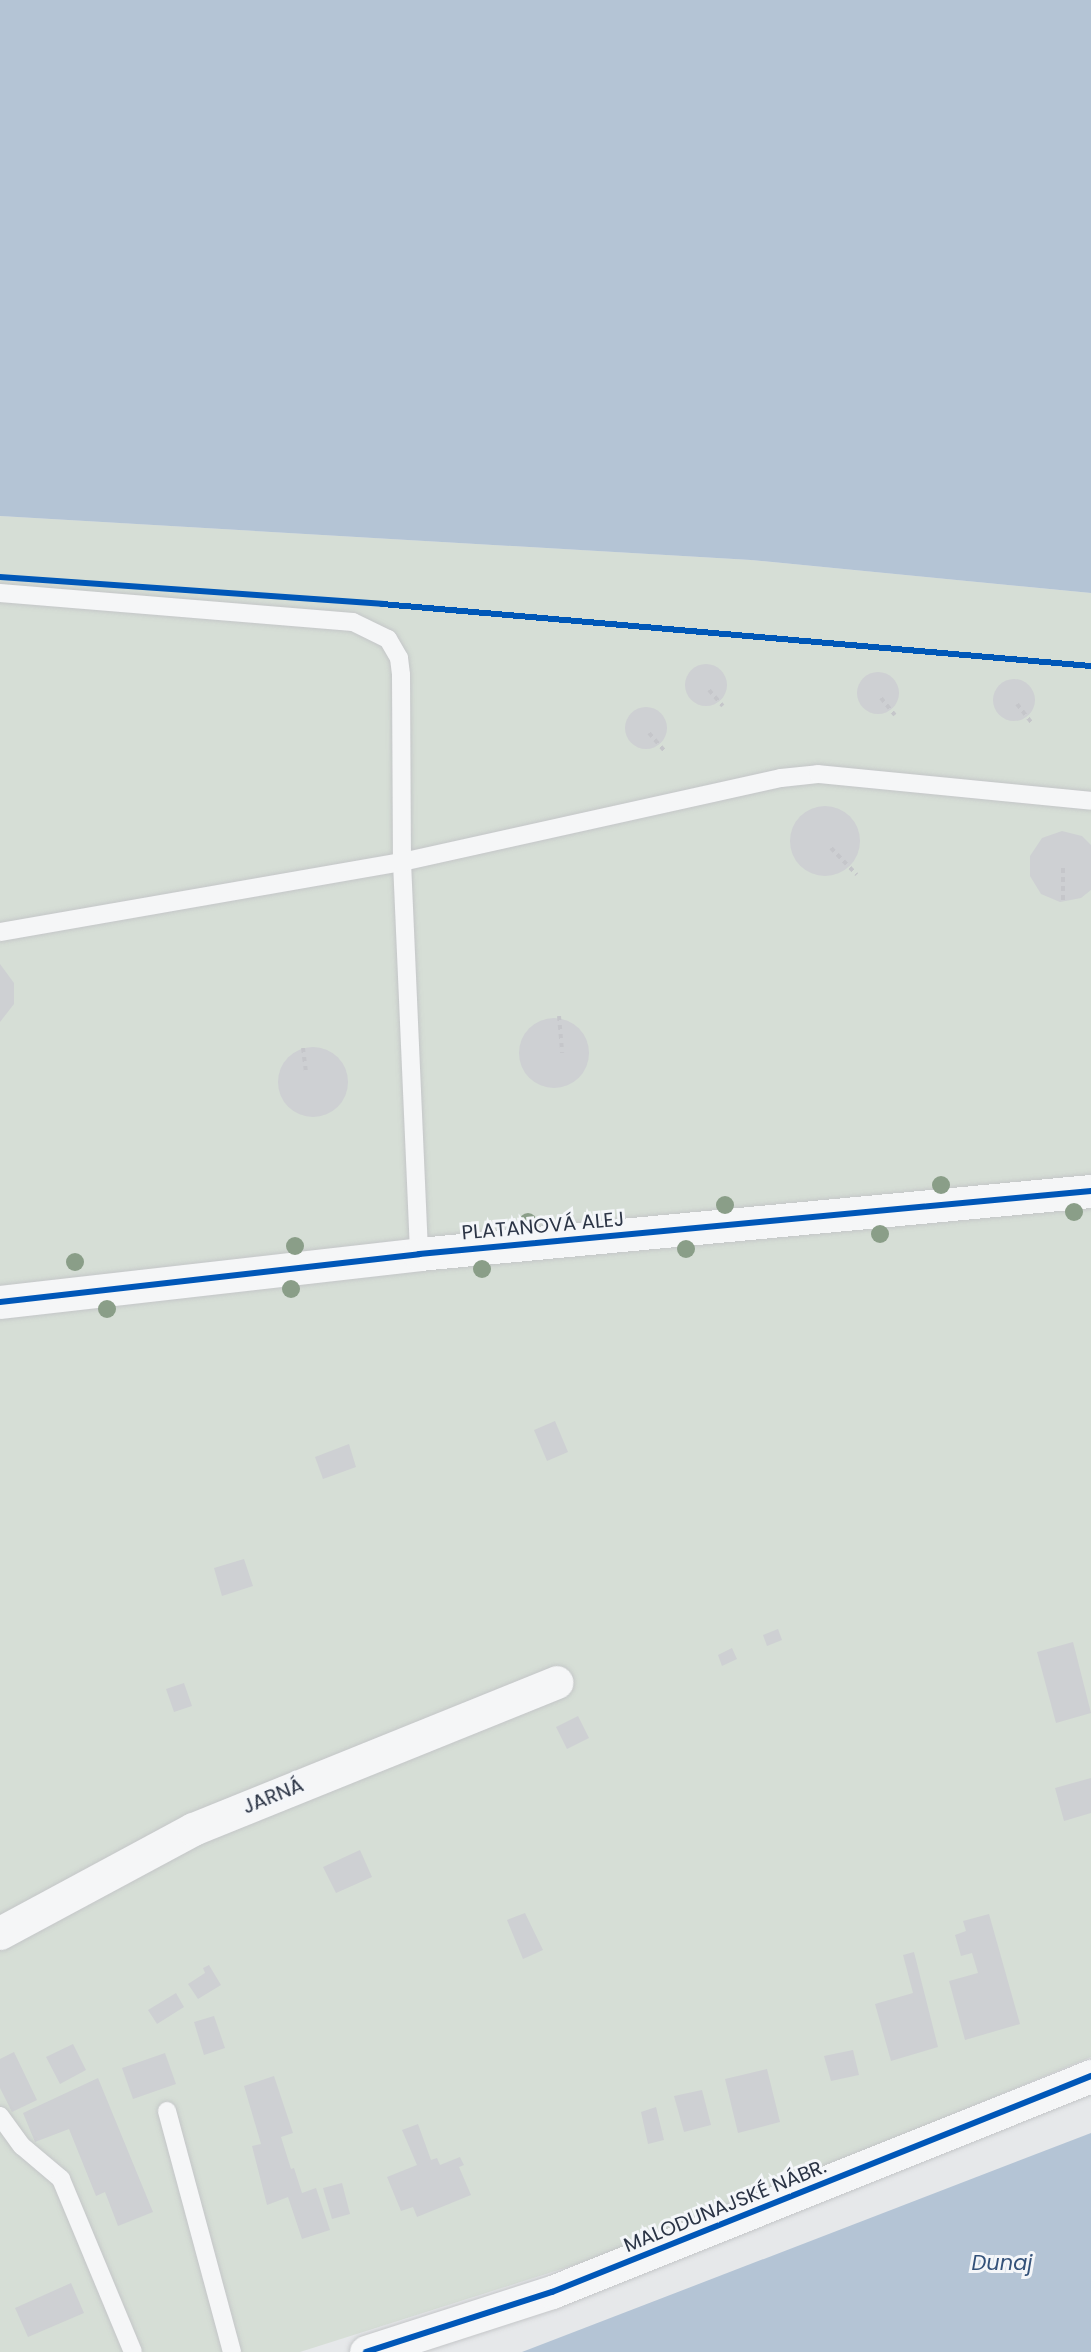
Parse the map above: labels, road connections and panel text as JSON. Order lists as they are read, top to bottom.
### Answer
{
  "streets": {
    "street": ["PLATANOVÁ ALEJ", "JARNÁ", "MALODUNAJSKÉ NÁBR."]
  },
  "water": ["Dunaj"]
}
